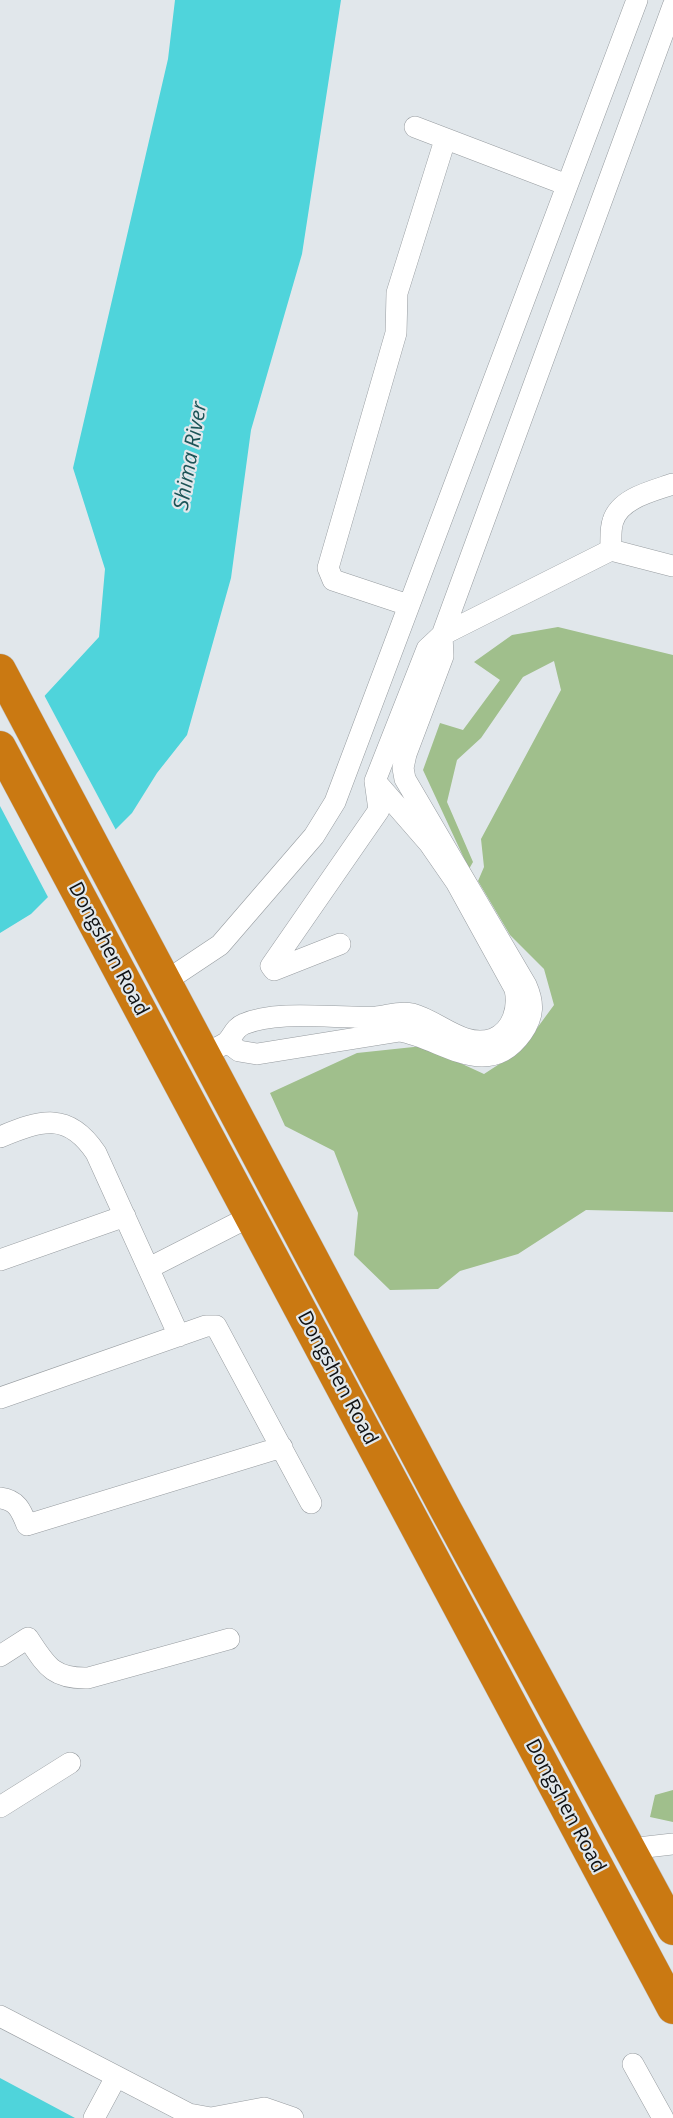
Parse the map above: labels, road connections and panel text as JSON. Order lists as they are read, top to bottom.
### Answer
{
  "streets": {
    "highway": ["Dongshen Road"]
  },
  "water": ["Shima River"]
}
